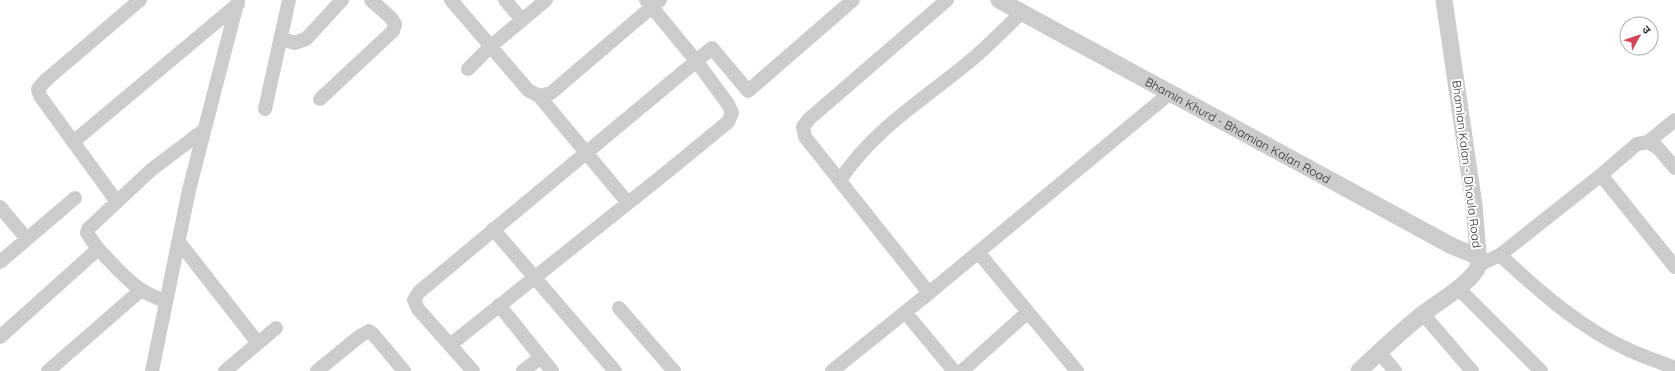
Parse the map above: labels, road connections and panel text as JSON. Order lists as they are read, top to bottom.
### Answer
{
  "streets": {
    "street": ["Bhamin Khurd - Bhamian Kalan Road", "Bhamian Kalan - Dhoula Road"]
  },
  "crossings": [
    ["Bhamin Khurd - Bhamian Kalan Road", "Bhamian Kalan - Dhoula Road"]
  ],
  "north": "top right"
}
